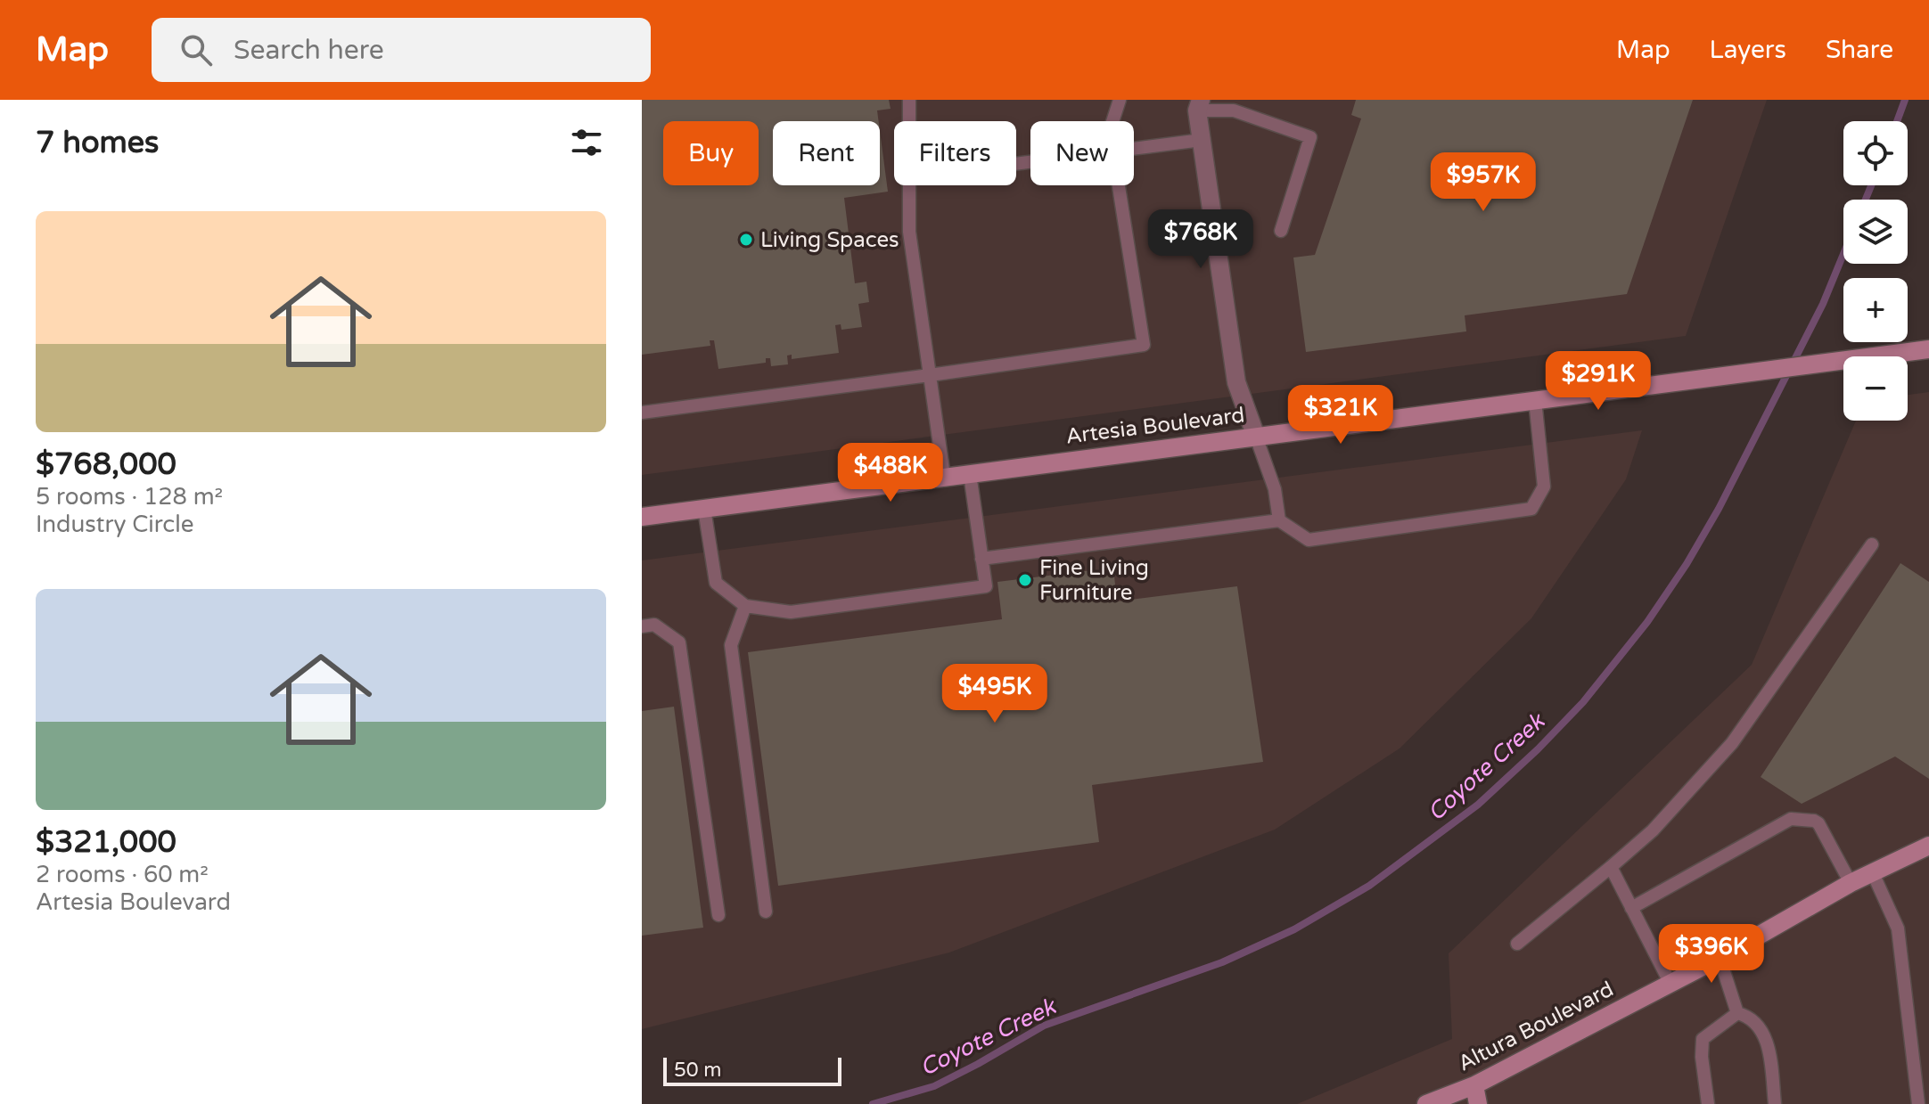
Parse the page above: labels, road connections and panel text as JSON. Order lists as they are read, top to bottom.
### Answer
{
  "streets": {
    "main road": ["Artesia Boulevard", "Altura Boulevard"]
  },
  "water": ["Coyote Creek"],
  "places": ["Living Spaces", "Fine Living Furniture"],
  "scale_bar": "50 m",
  "page": {
    "header": "Map",
    "search": "Search here",
    "nav": ["Map", "Layers", "Share"],
    "heading": "7 homes",
    "map_buttons": ["+", "−"],
    "chip": [
      "Buy",
      "Rent",
      "Filters",
      "New"
    ],
    "price": [
      "$957K",
      "$768K",
      "$291K",
      "$321K",
      "$488K",
      "$495K",
      "$396K"
    ],
    "list": [
      {
        "name": "$768,000",
        "note": "5 rooms · 128 m² · Industry Circle"
      },
      {
        "name": "$321,000",
        "note": "2 rooms · 60 m² · Artesia Boulevard"
      }
    ],
    "scale": "50 m"
  }
}
